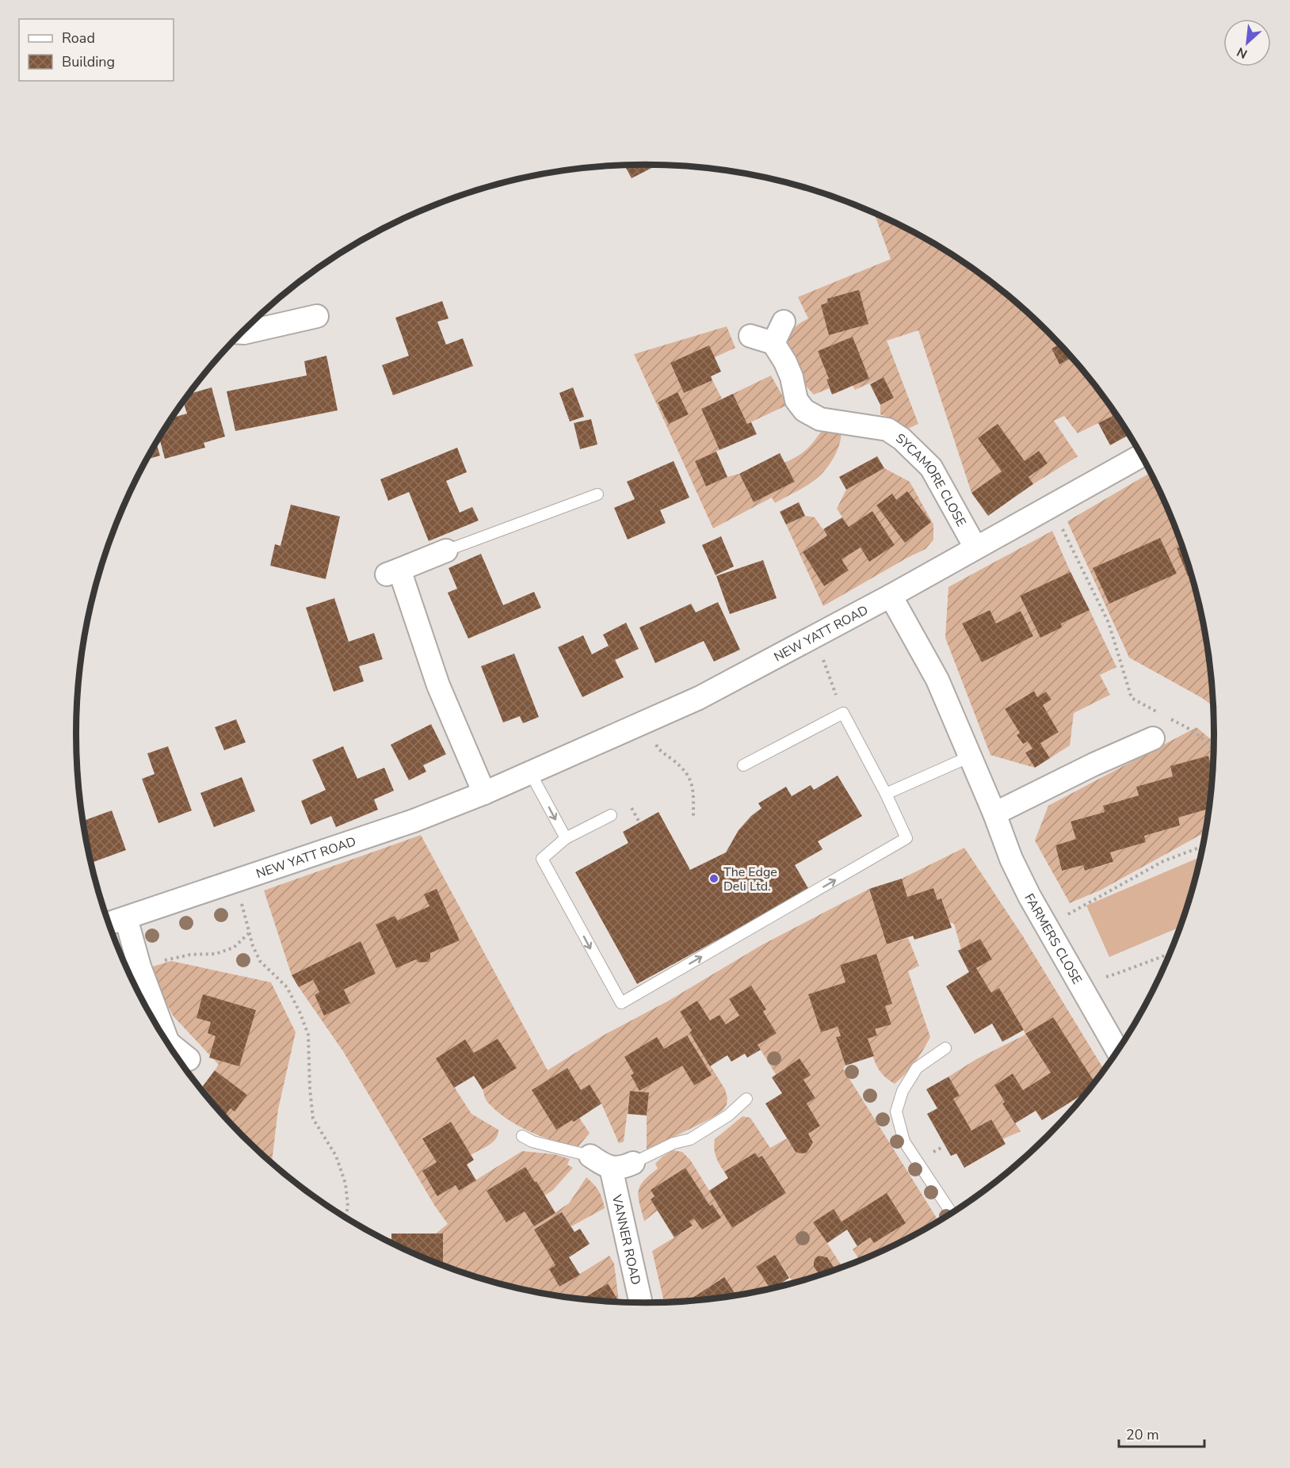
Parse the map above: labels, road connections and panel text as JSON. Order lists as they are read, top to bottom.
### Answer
{
  "streets": {
    "street": [
      "SYCAMORE CLOSE",
      "NEW YATT ROAD",
      "FARMERS CLOSE",
      "VANNER ROAD"
    ]
  },
  "crossings": [
    ["SYCAMORE CLOSE", "NEW YATT ROAD"],
    ["NEW YATT ROAD", "FARMERS CLOSE"]
  ],
  "places": ["The Edge Deli Ltd."],
  "legend": ["Road", "Building"],
  "scale_bar": "20 m",
  "north": "bottom left"
}
